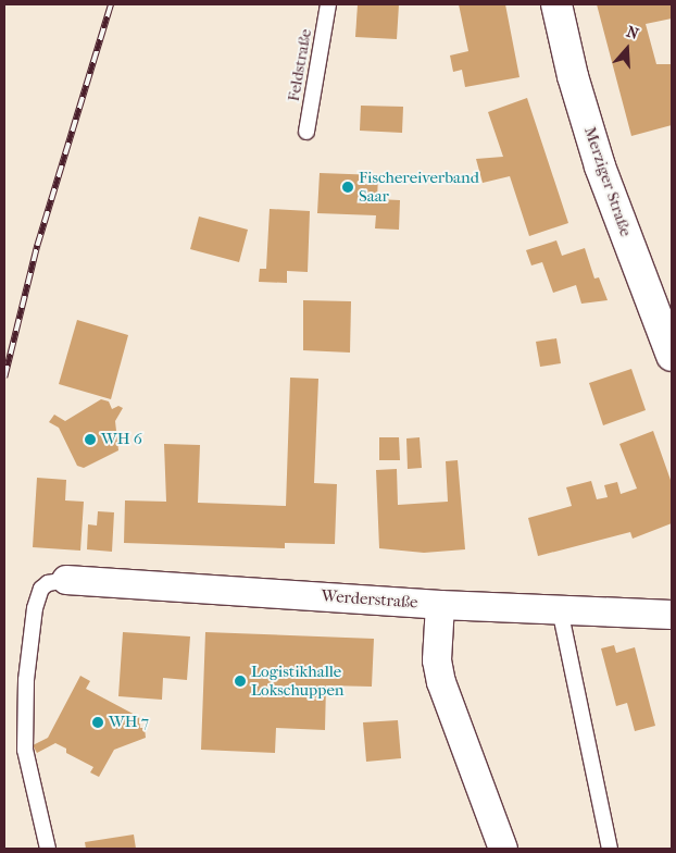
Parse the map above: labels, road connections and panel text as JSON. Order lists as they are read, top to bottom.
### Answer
{
  "streets": {
    "main road": ["Merziger Straße"],
    "street": ["Werderstraße"],
    "lane": ["Feldstraße"]
  },
  "places": [
    "Fischereiverband Saar",
    "WH 6",
    "Logistikhalle Lokschuppen",
    "WH 7"
  ],
  "north": "top"
}
